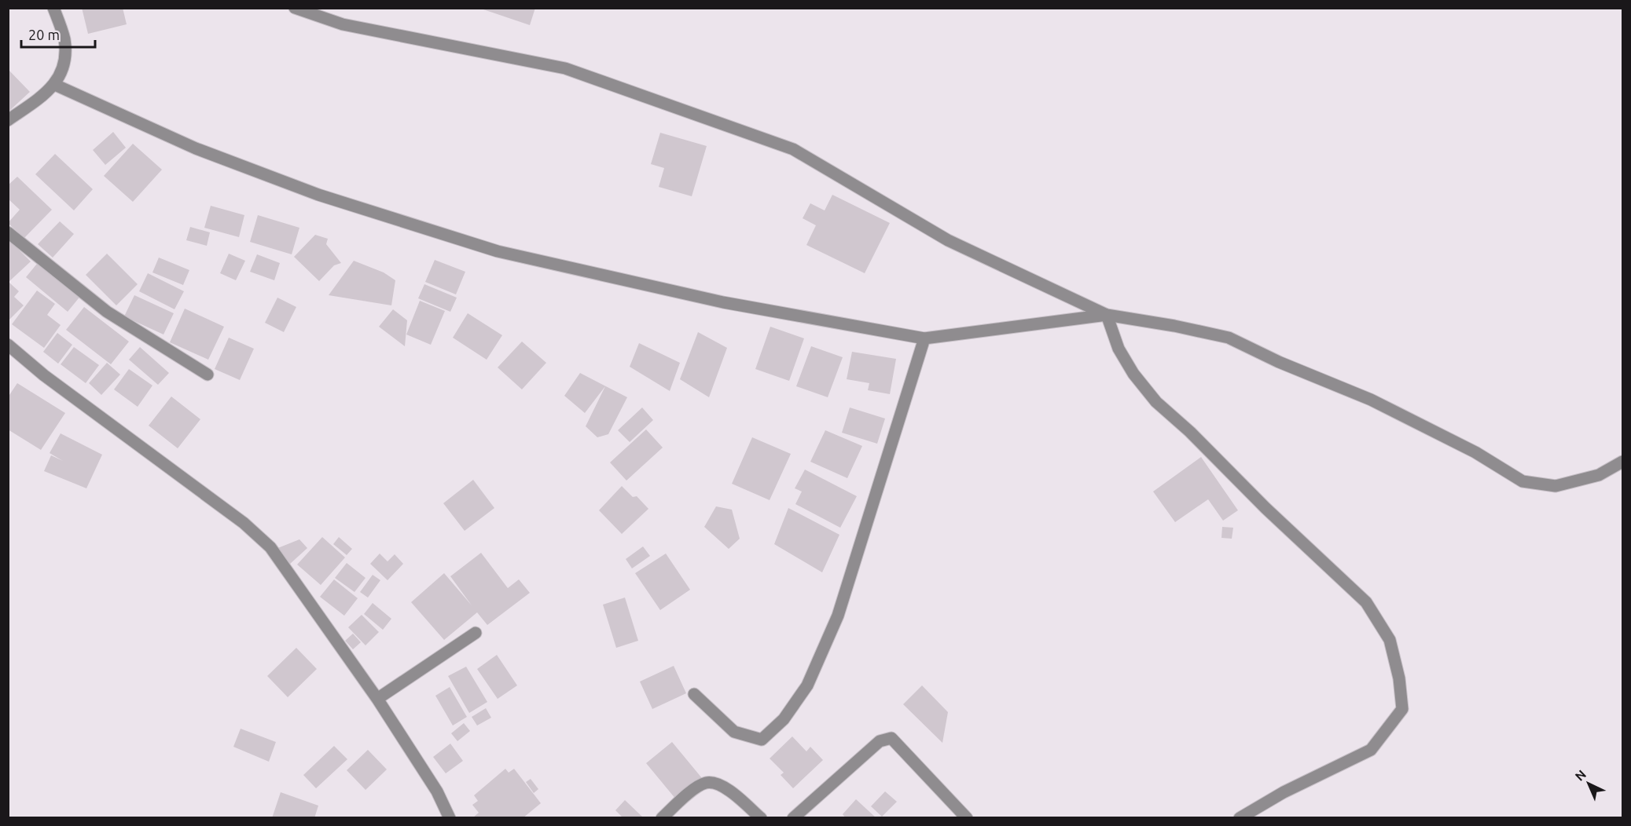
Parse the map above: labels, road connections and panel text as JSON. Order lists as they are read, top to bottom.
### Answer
{
  "scale_bar": "20 m",
  "north": "top left"
}
